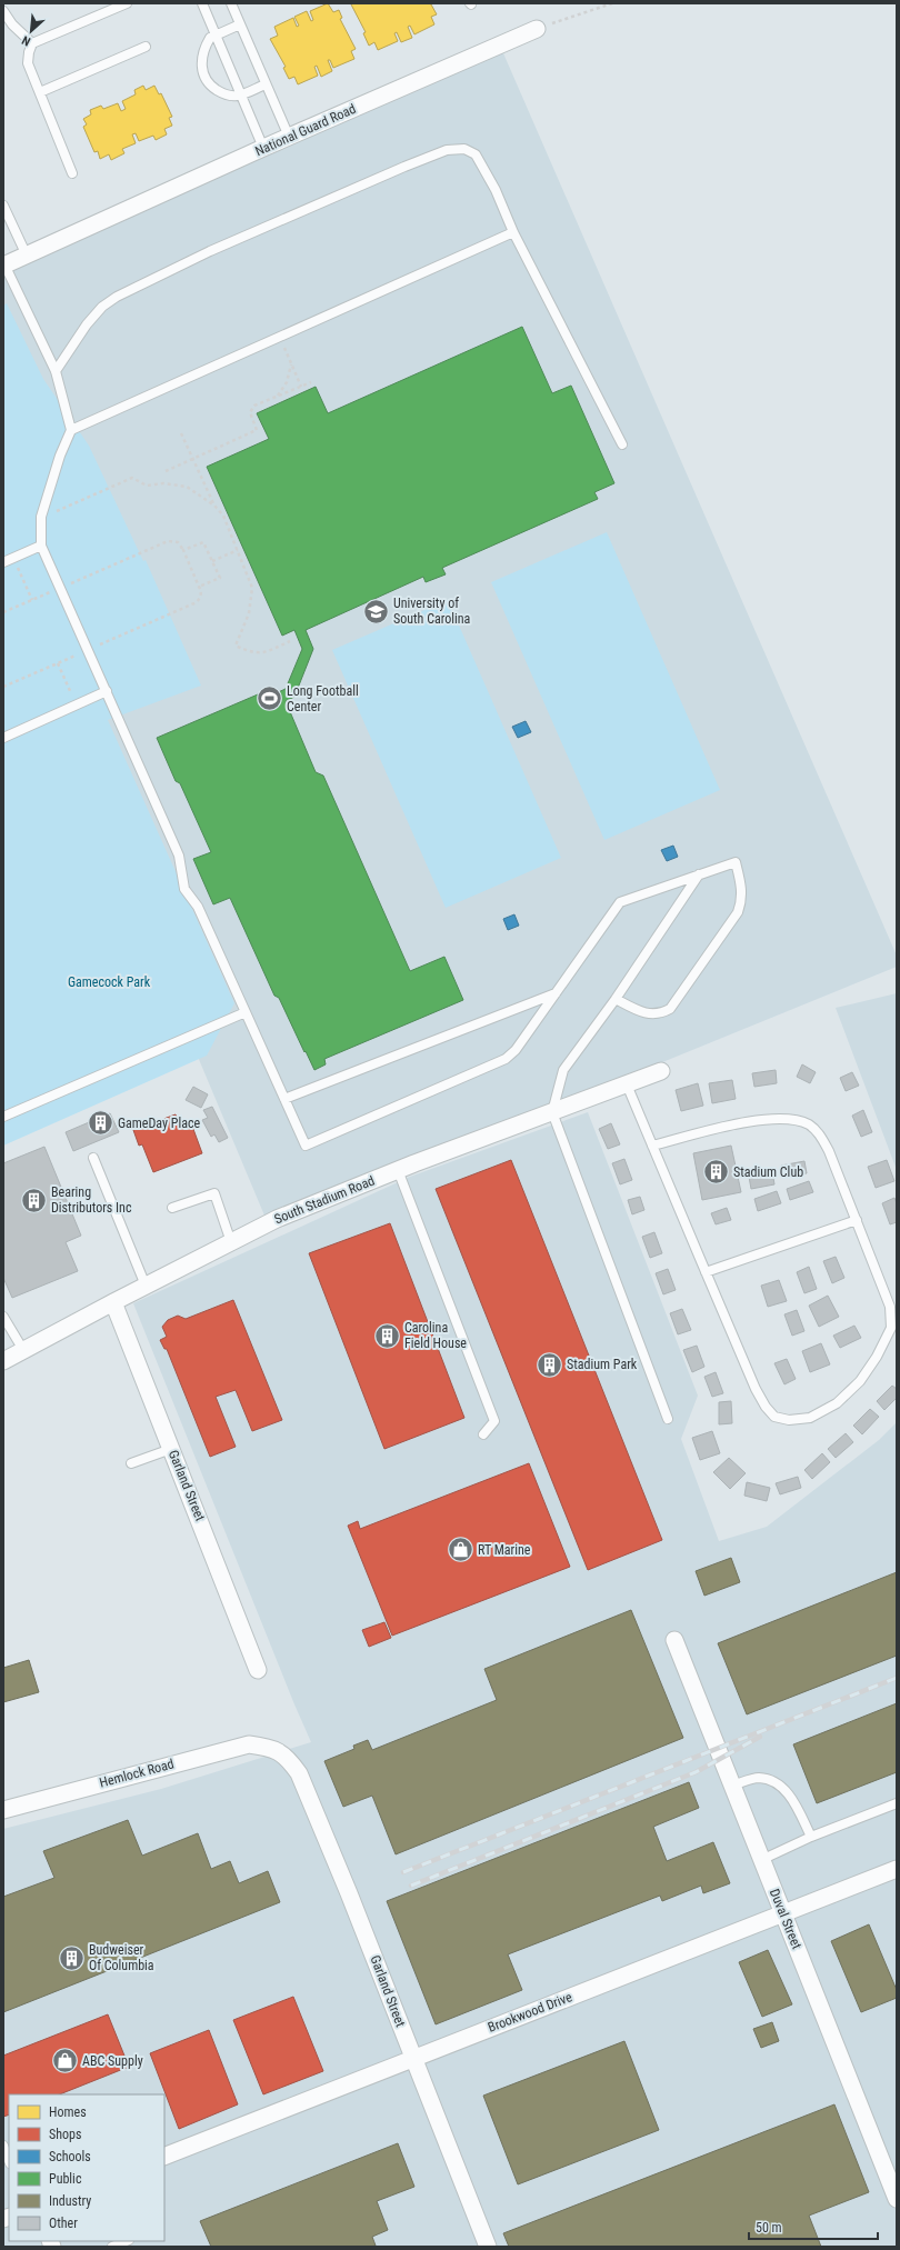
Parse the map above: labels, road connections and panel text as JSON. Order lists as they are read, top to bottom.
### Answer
{
  "streets": {
    "street": [
      "National Guard Road",
      "South Stadium Road",
      "Garland Street",
      "Hemlock Road",
      "Duval Street",
      "Brookwood Drive"
    ]
  },
  "crossings": [
    ["South Stadium Road", "Garland Street"],
    ["Garland Street", "Hemlock Road"],
    ["Garland Street", "Brookwood Drive"],
    ["Duval Street", "Brookwood Drive"]
  ],
  "parks": ["Gamecock Park"],
  "places": {
    "school or university": ["University of South Carolina"],
    "sports": ["Long Football Center"],
    "building": [
      "GameDay Place",
      "Stadium Club",
      "Bearing Distributors Inc",
      "Carolina Field House",
      "Stadium Park",
      "Budweiser Of Columbia"
    ],
    "shop": ["RT Marine", "ABC Supply"]
  },
  "legend": [
    "Homes",
    "Shops",
    "Schools",
    "Public",
    "Industry",
    "Other"
  ],
  "scale_bar": "50 m",
  "north": "bottom left"
}
